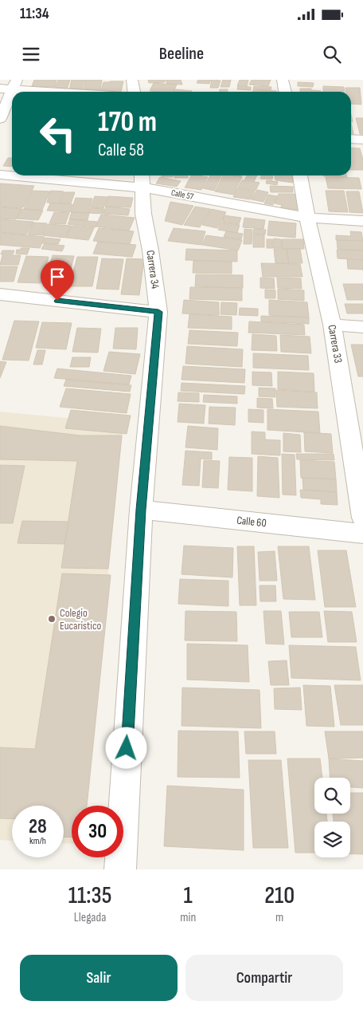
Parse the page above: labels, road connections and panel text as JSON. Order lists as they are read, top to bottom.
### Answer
{
  "streets": {
    "street": [
      "Calle 57",
      "Carrera 34",
      "Carrera 33",
      "Calle 60"
    ]
  },
  "crossings": [
    ["Calle 57", "Carrera 34"],
    ["Calle 57", "Carrera 33"],
    ["Carrera 34", "Calle 60"]
  ],
  "places": ["Colegio Eucaristico"],
  "page": {
    "status": "11:34",
    "header": "Beeline",
    "turn": ["170 m", "Calle 58"],
    "speed": "28 km/h",
    "limit": "30",
    "eta": [
      "11:35",
      "Llegada",
      "1",
      "min",
      "210",
      "m"
    ],
    "buttons": ["Salir", "Compartir"]
  }
}
